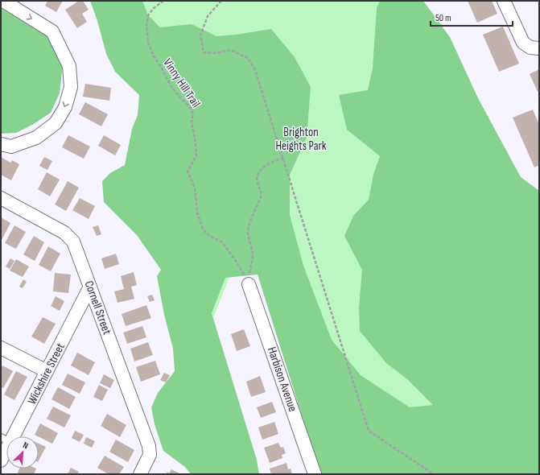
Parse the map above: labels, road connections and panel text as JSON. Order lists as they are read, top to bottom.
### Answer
{
  "streets": {
    "street": ["Cornell Street", "Wickshire Street", "Harbison Avenue"],
    "path": ["Vinny Hill Trail"]
  },
  "crossings": [
    ["Vinny Hill Trail", "Harbison Avenue"],
    ["Cornell Street", "Wickshire Street"]
  ],
  "parks": ["Brighton Heights Park"],
  "scale_bar": "50 m",
  "north": "top right"
}
